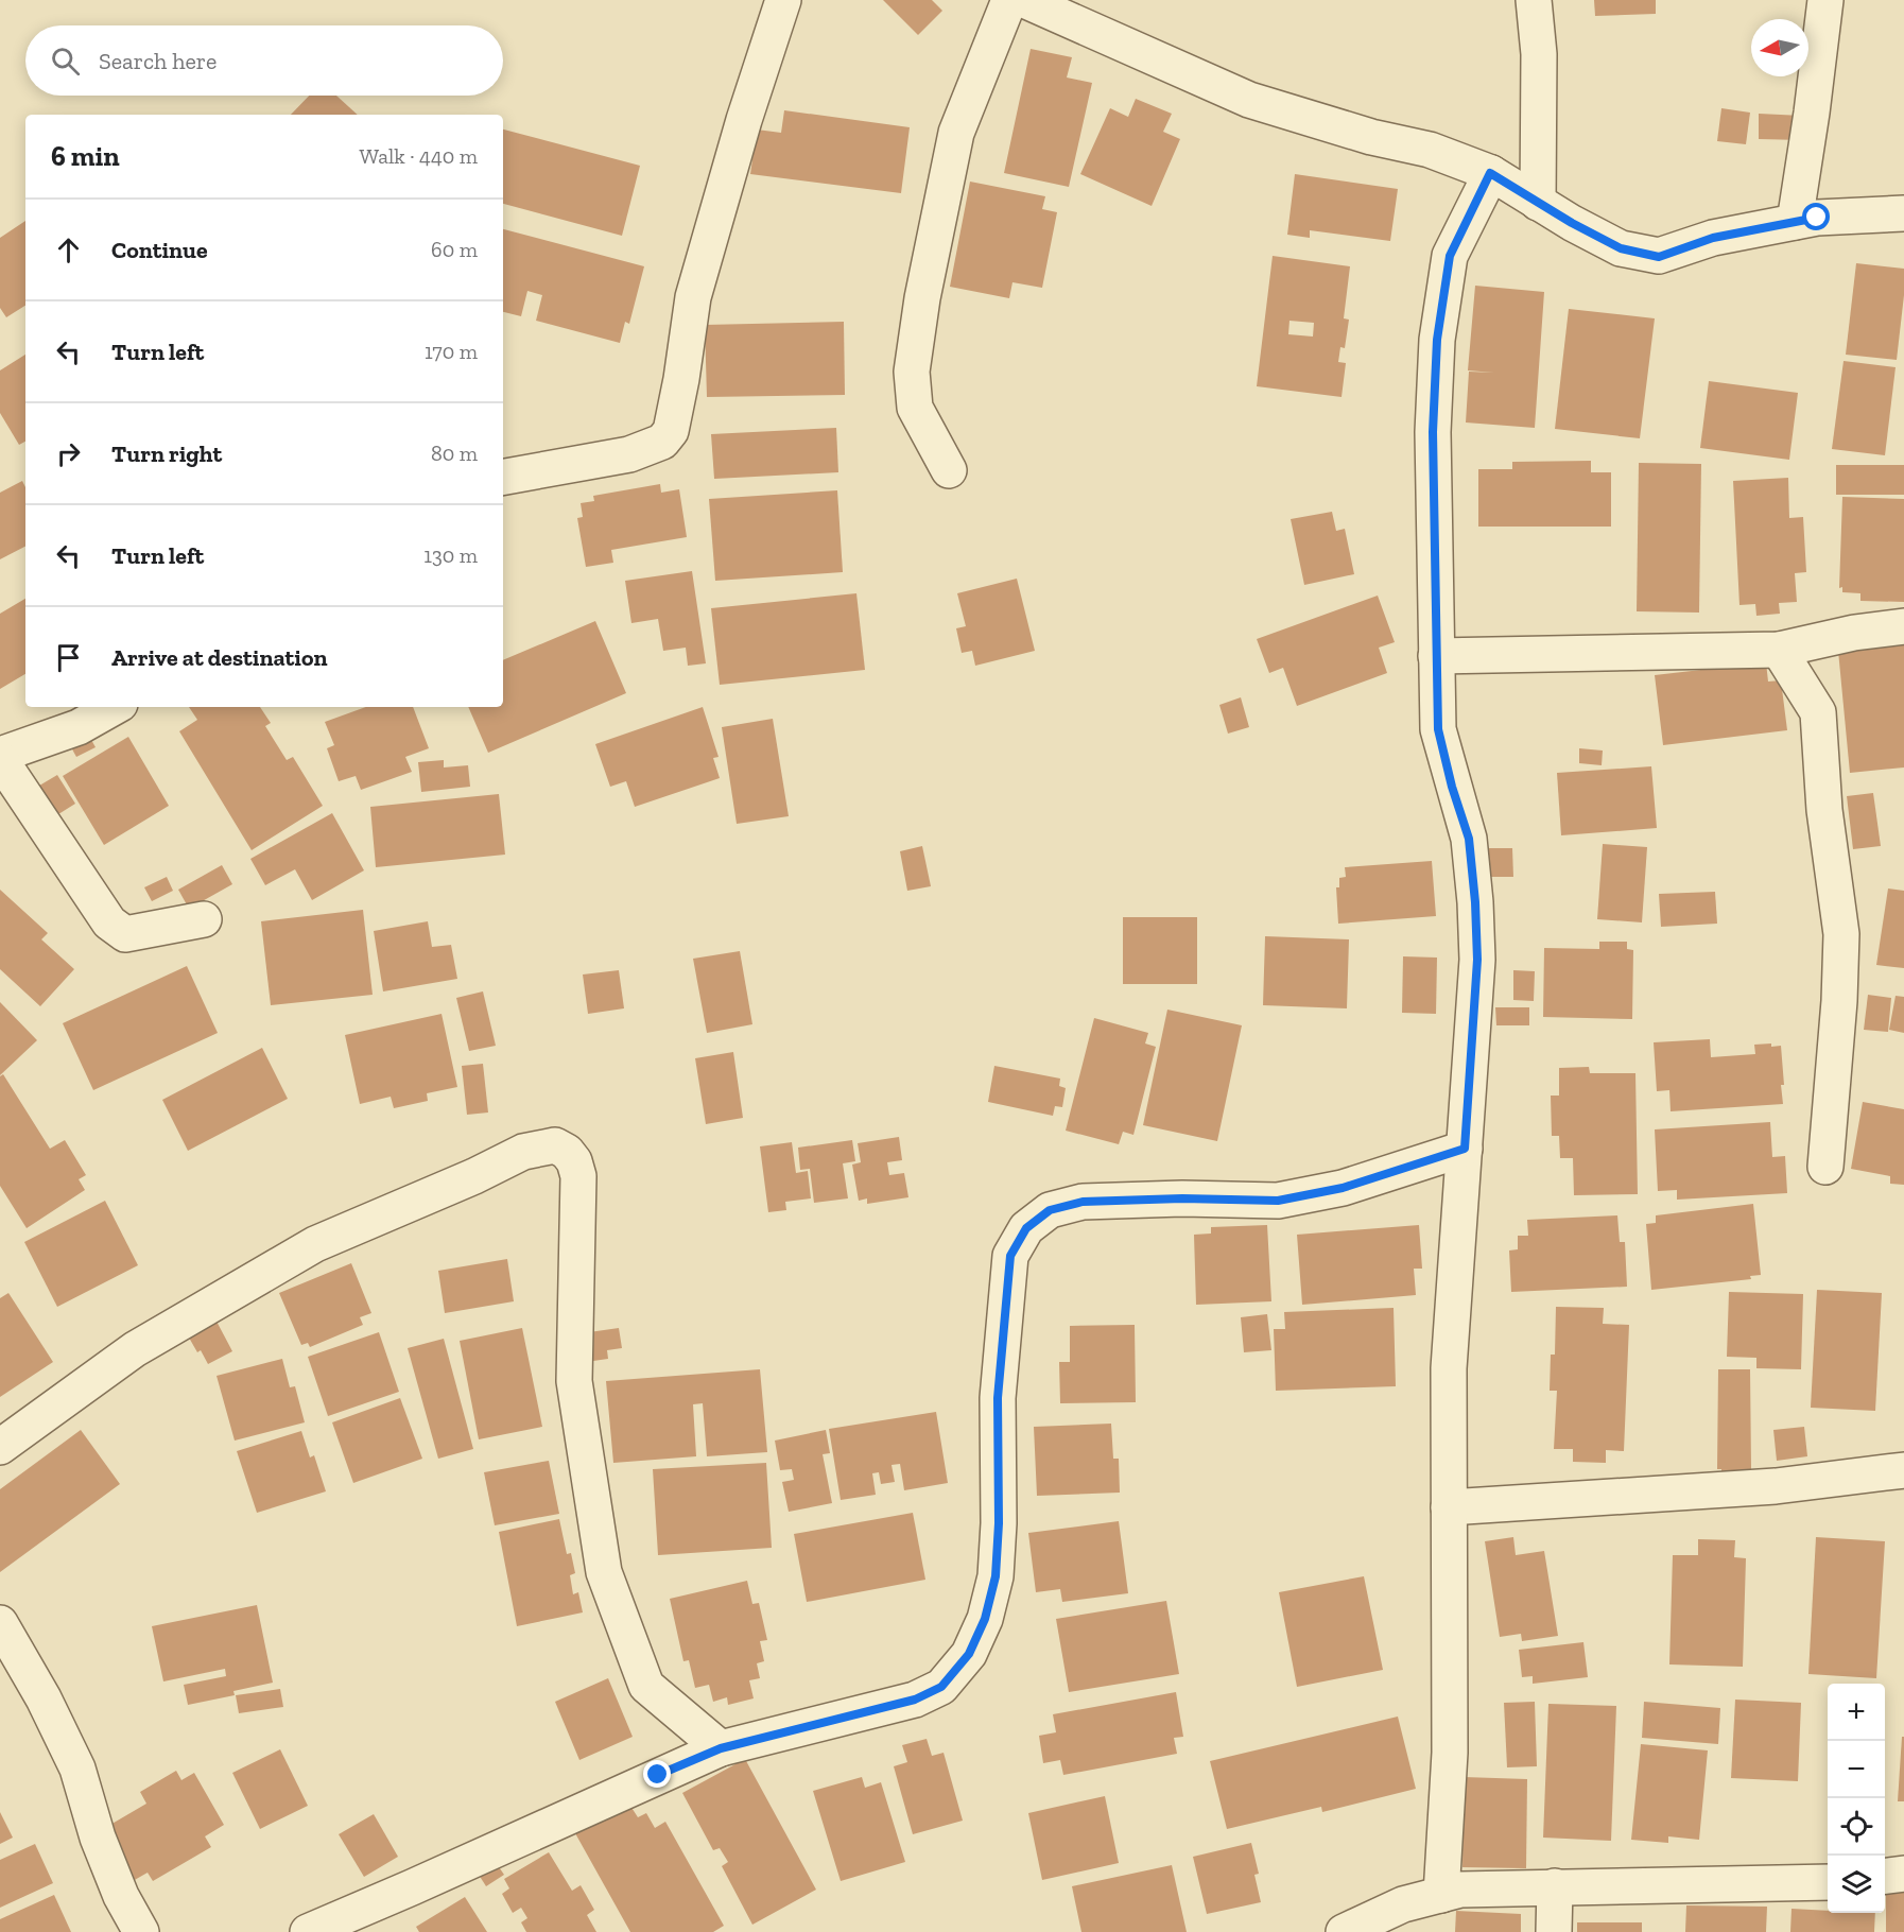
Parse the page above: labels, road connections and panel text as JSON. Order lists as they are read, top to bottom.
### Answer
{
  "north": "left",
  "page": {
    "search": "Search here",
    "heading": ["6 min", "Walk · 440 m"],
    "list": [
      ["Continue", "60 m"],
      ["Turn left", "170 m"],
      ["Turn right", "80 m"],
      ["Turn left", "130 m"],
      "Arrive at destination"
    ],
    "map_buttons": ["+", "−"]
  }
}
